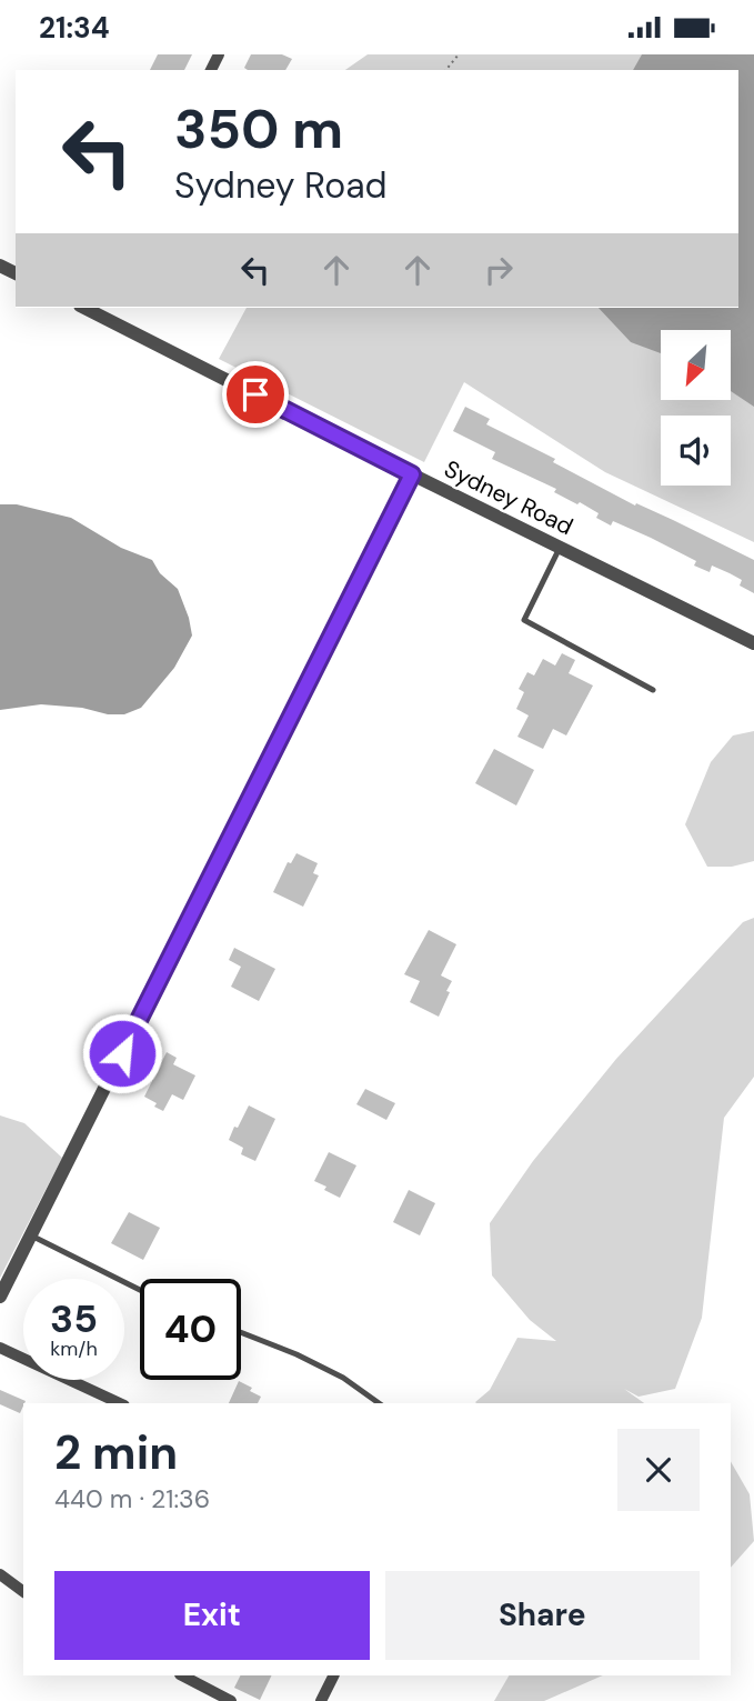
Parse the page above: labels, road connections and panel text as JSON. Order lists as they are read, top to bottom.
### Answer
{
  "streets": {
    "street": ["Sydney Road"]
  },
  "north": "bottom left",
  "page": {
    "status": "21:34",
    "turn": ["350 m", "Sydney Road"],
    "speed": "35 km/h",
    "limit": "40",
    "heading": ["2 min", "440 m · 21:36"],
    "buttons": ["Exit", "Share"]
  }
}
